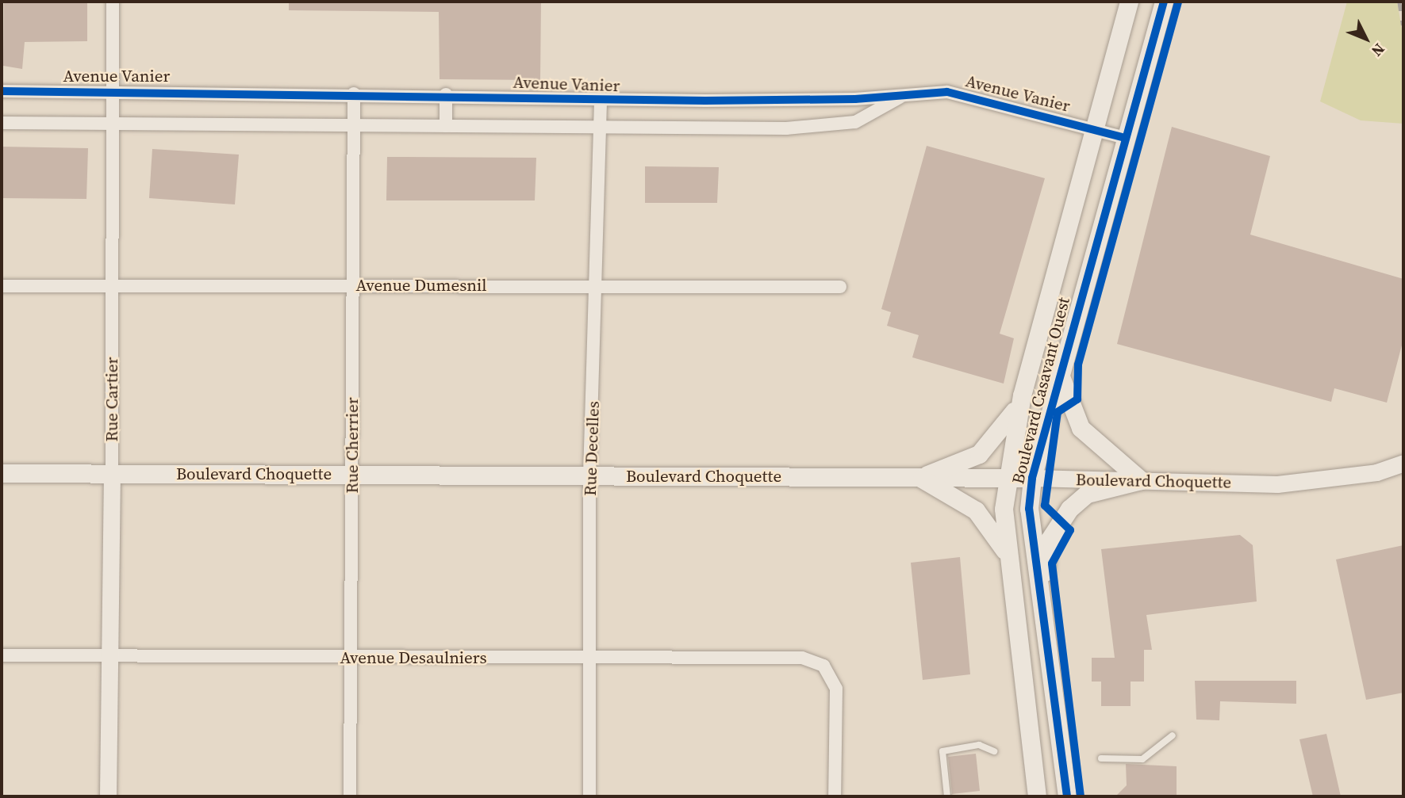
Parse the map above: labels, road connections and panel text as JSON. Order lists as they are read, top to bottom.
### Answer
{
  "streets": {
    "main road": ["Boulevard Casavant Ouest", "Boulevard Choquette"],
    "street": [
      "Avenue Vanier",
      "Avenue Dumesnil",
      "Rue Cartier",
      "Rue Cherrier",
      "Rue Decelles",
      "Avenue Desaulniers"
    ]
  },
  "crossings": [
    ["Avenue Vanier", "Boulevard Casavant Ouest"],
    ["Avenue Vanier", "Rue Cartier"],
    ["Avenue Vanier", "Rue Cherrier"],
    ["Avenue Vanier", "Rue Decelles"],
    ["Avenue Dumesnil", "Rue Cartier"],
    ["Avenue Dumesnil", "Rue Cherrier"],
    ["Avenue Dumesnil", "Rue Decelles"],
    ["Boulevard Casavant Ouest", "Boulevard Choquette"],
    ["Rue Cartier", "Boulevard Choquette"],
    ["Rue Cartier", "Avenue Desaulniers"],
    ["Rue Cherrier", "Boulevard Choquette"],
    ["Rue Cherrier", "Avenue Desaulniers"],
    ["Rue Decelles", "Boulevard Choquette"],
    ["Rue Decelles", "Avenue Desaulniers"]
  ],
  "north": "bottom right"
}
